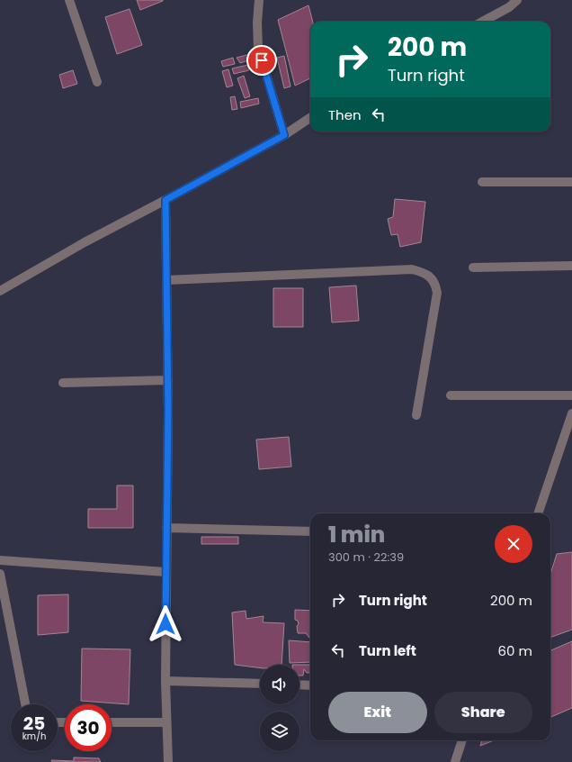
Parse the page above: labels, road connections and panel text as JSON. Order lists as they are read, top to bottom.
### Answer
{
  "page": {
    "turn": ["200 m", "Turn right"],
    "then": "Then",
    "heading": ["1 min", "300 m · 22:39"],
    "list": [
      {
        "name": "Turn right",
        "value": "200 m"
      },
      {
        "name": "Turn left",
        "value": "60 m"
      }
    ],
    "buttons": ["Exit", "Share"],
    "speed": "25 km/h",
    "limit": "30"
  }
}
